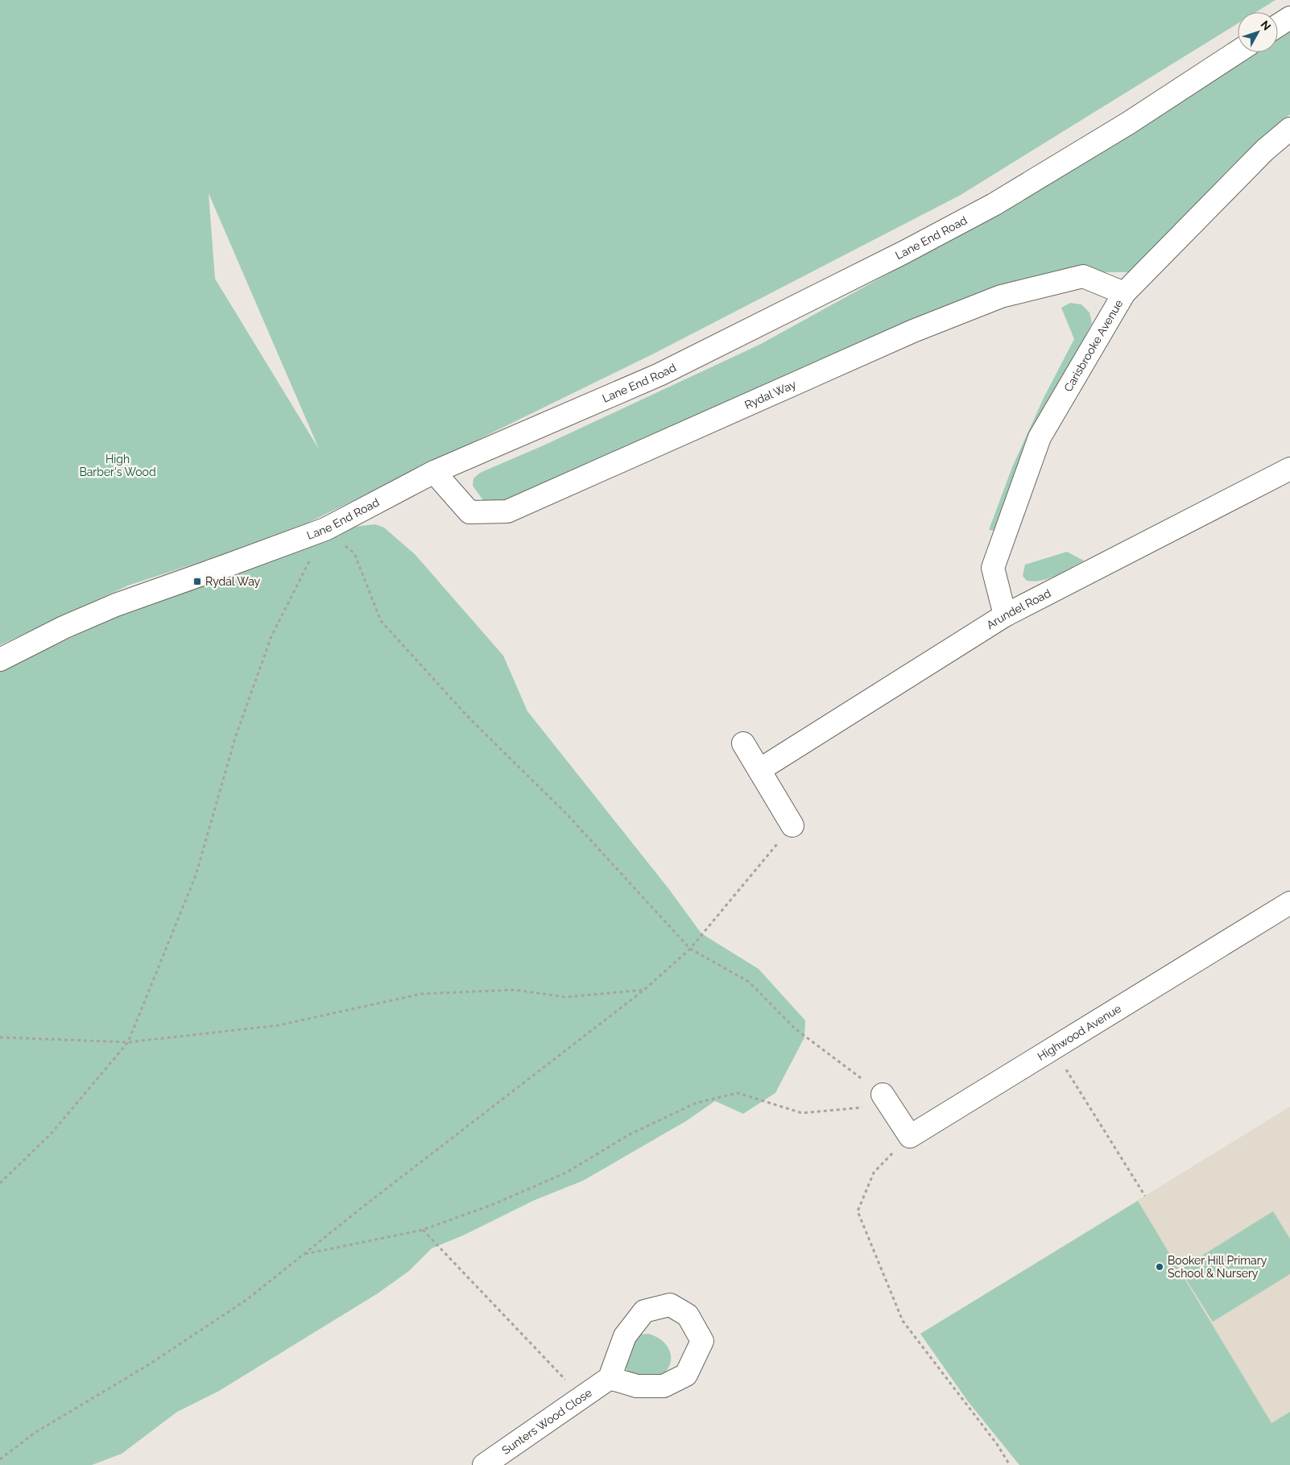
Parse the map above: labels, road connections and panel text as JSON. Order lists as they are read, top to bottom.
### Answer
{
  "streets": {
    "street": [
      "Lane End Road",
      "Carisbrooke Avenue",
      "Rydal Way",
      "Arundel Road",
      "Highwood Avenue",
      "Sunters Wood Close"
    ]
  },
  "crossings": [
    ["Lane End Road", "Rydal Way"],
    ["Carisbrooke Avenue", "Rydal Way"],
    ["Carisbrooke Avenue", "Arundel Road"]
  ],
  "parks": ["High Barber's Wood"],
  "places": {
    "transit": ["Rydal Way"],
    "other": ["Booker Hill Primary School & Nursery"]
  },
  "north": "top right"
}
